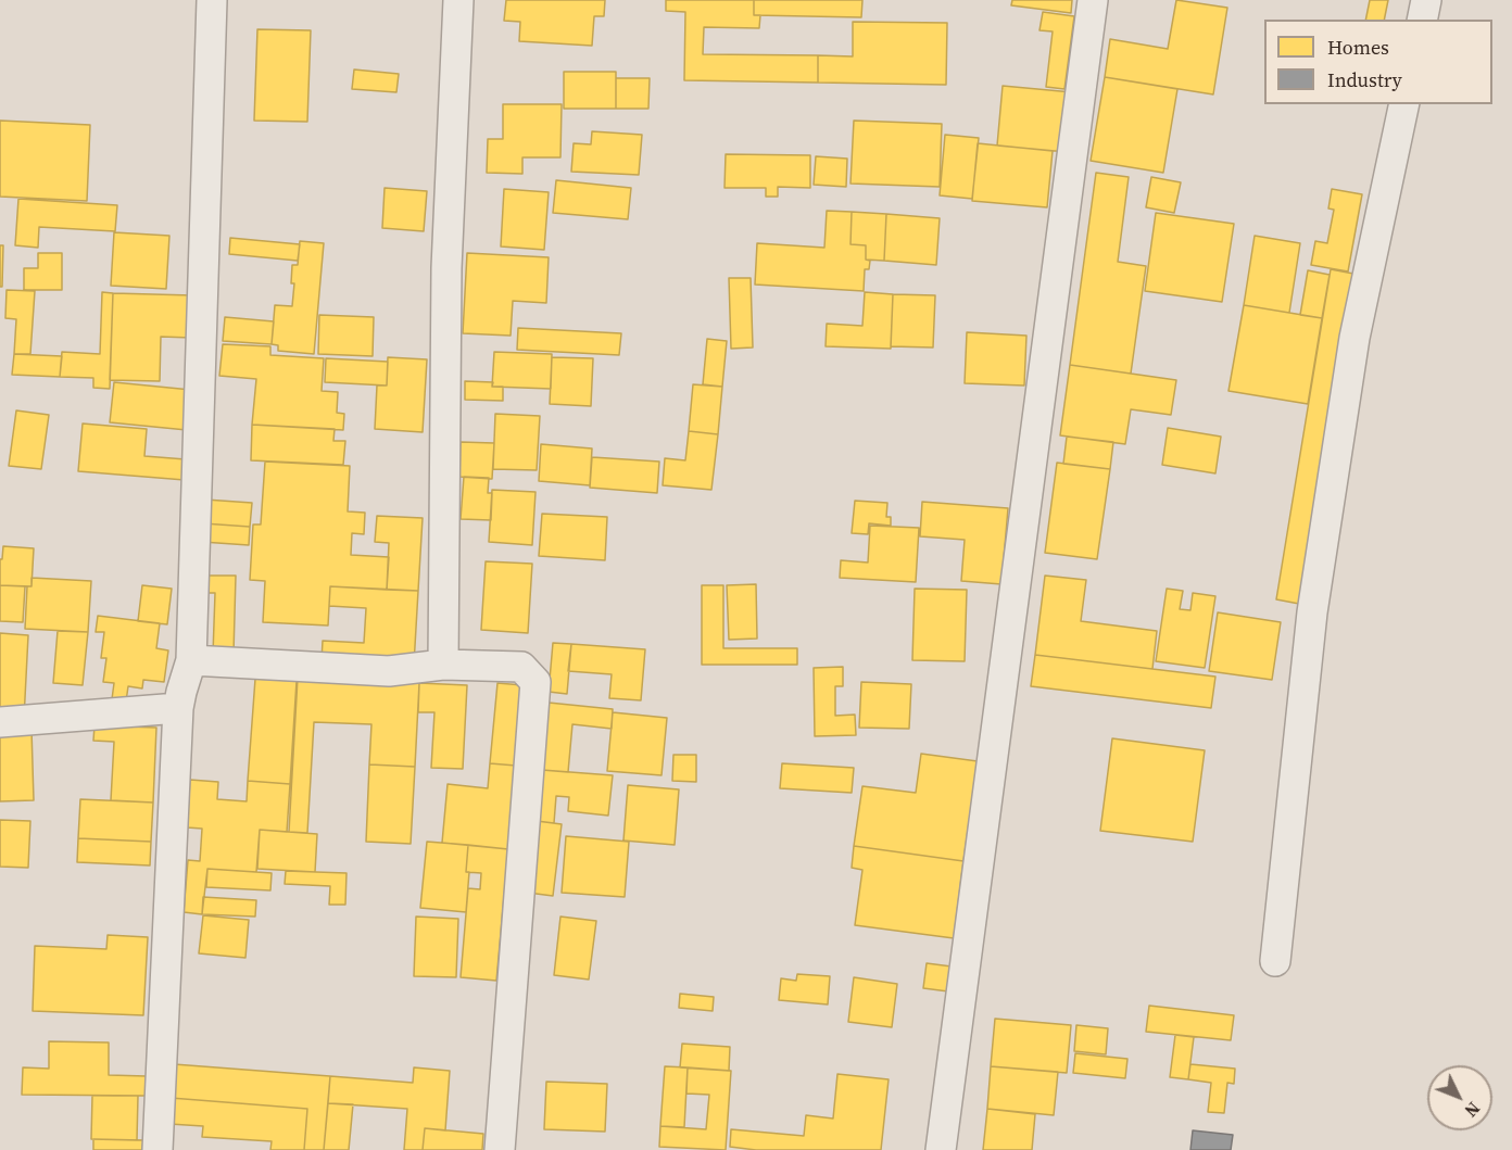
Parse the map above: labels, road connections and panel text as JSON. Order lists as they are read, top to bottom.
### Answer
{
  "legend": ["Homes", "Industry"],
  "north": "bottom right"
}
